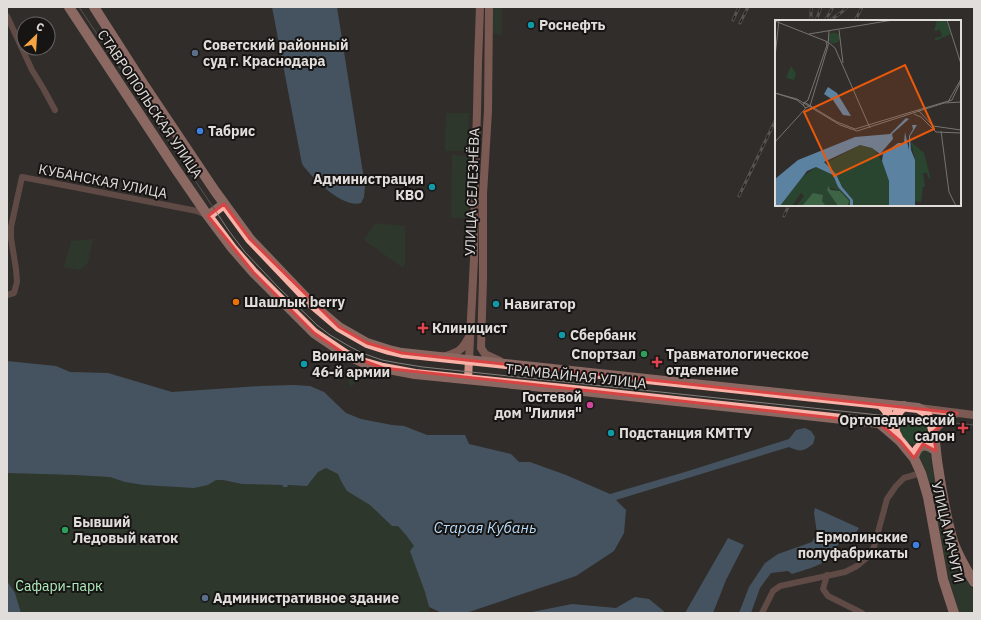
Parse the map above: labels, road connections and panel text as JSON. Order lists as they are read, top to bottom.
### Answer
{
  "streets": {
    "main road": [
      "СТАВРОПОЛЬСКАЯ УЛИЦА",
      "УЛИЦА СЕЛЕЗНЁВА",
      "ТРАМВАЙНАЯ УЛИЦА",
      "УЛИЦА МАЧУГИ"
    ],
    "street": ["КУБАНСКАЯ УЛИЦА"]
  },
  "crossings": [
    ["СТАВРОПОЛЬСКАЯ УЛИЦА", "КУБАНСКАЯ УЛИЦА"],
    ["СТАВРОПОЛЬСКАЯ УЛИЦА", "ТРАМВАЙНАЯ УЛИЦА"],
    ["УЛИЦА СЕЛЕЗНЁВА", "ТРАМВАЙНАЯ УЛИЦА"],
    ["ТРАМВАЙНАЯ УЛИЦА", "УЛИЦА МАЧУГИ"]
  ],
  "water": ["Старая Кубань"],
  "parks": ["Сафари-парк"],
  "places": {
    "other": [
      "Роснефть",
      "Советский районный суд г. Краснодара",
      "Табрис",
      "Администрация КВО",
      "Шашлык berry",
      "Навигатор",
      "Сбербанк",
      "Спортзал",
      "Воинам 46-й армии",
      "Гостевой дом \"Лилия\"",
      "Подстанция КМТТУ",
      "Бывший Ледовый каток",
      "Ермолинские полуфабрикаты",
      "Административное здание"
    ],
    "health": ["Клиницист", "Травматологическое отделение", "Ортопедический салон"]
  },
  "north": "top right"
}
